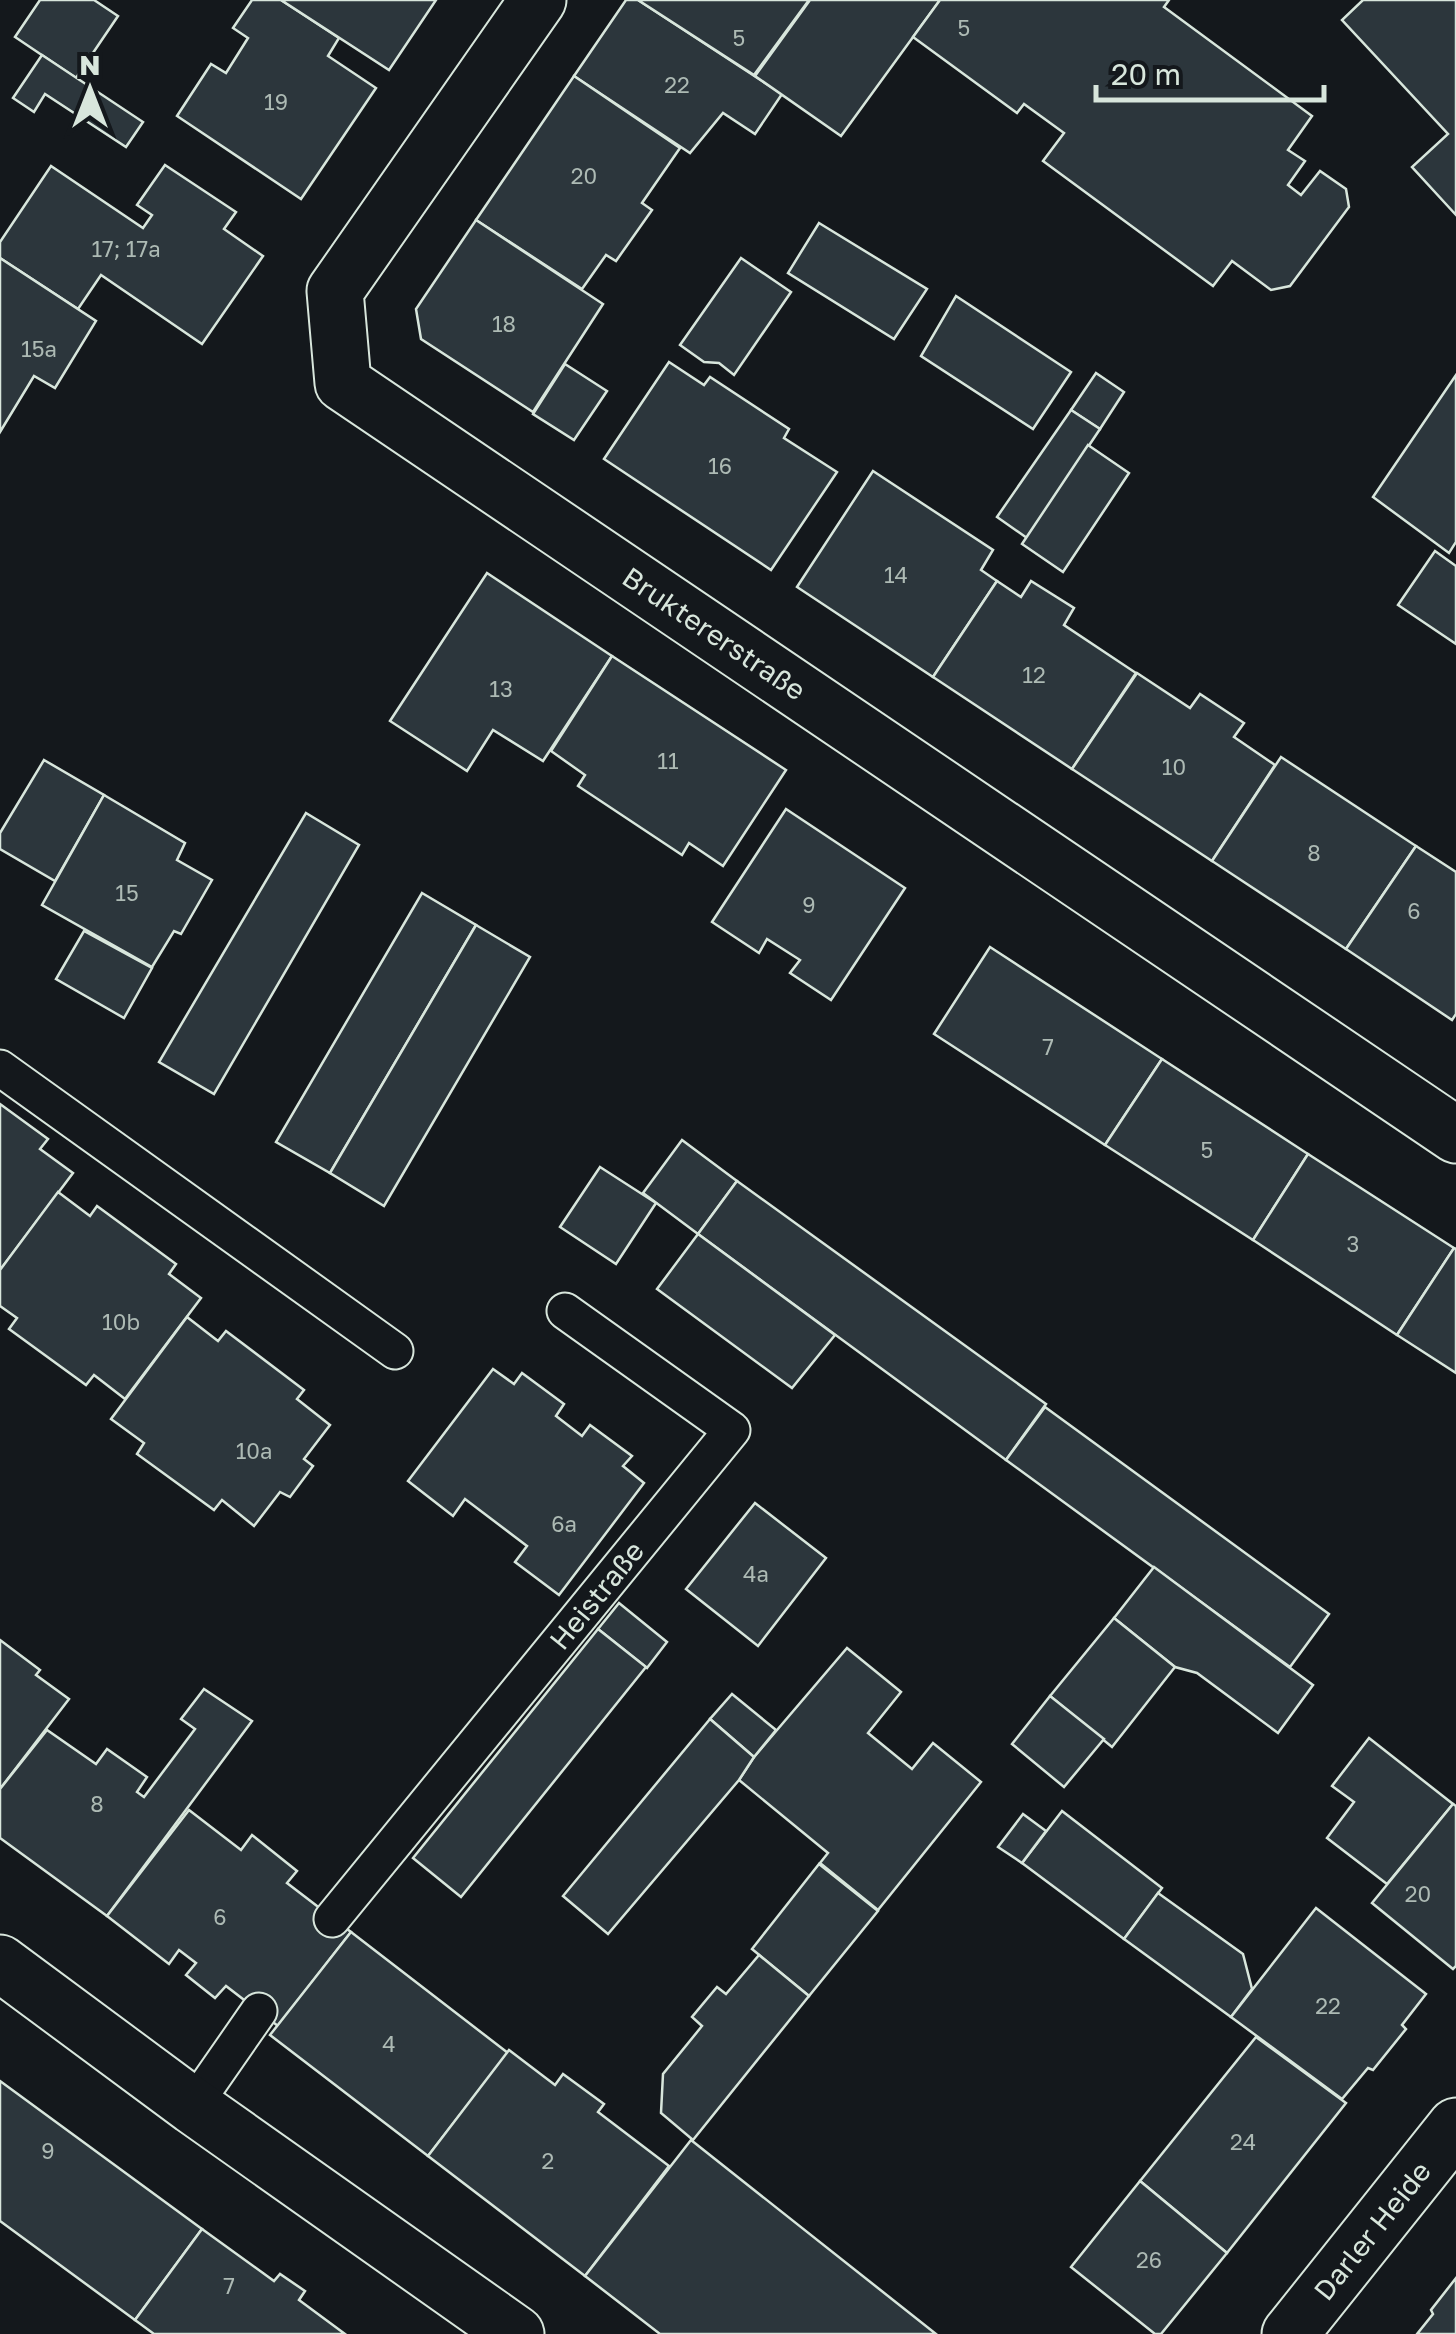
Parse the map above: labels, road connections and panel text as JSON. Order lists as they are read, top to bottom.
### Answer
{
  "streets": {
    "street": ["Bruktererstraße", "Darler Heide"],
    "lane": ["Heistraße"]
  },
  "house_numbers": [
    "5",
    "5",
    "22",
    "19",
    "20",
    "17; 17a",
    "18",
    "15a",
    "16",
    "14",
    "12",
    "13",
    "11",
    "10",
    "8",
    "15",
    "9",
    "6",
    "7",
    "5",
    "3",
    "10b",
    "10a",
    "6a",
    "4a",
    "8",
    "20",
    "6",
    "22",
    "4",
    "24",
    "9",
    "2",
    "26",
    "7"
  ],
  "scale_bar": "20 m",
  "north": "top"
}
